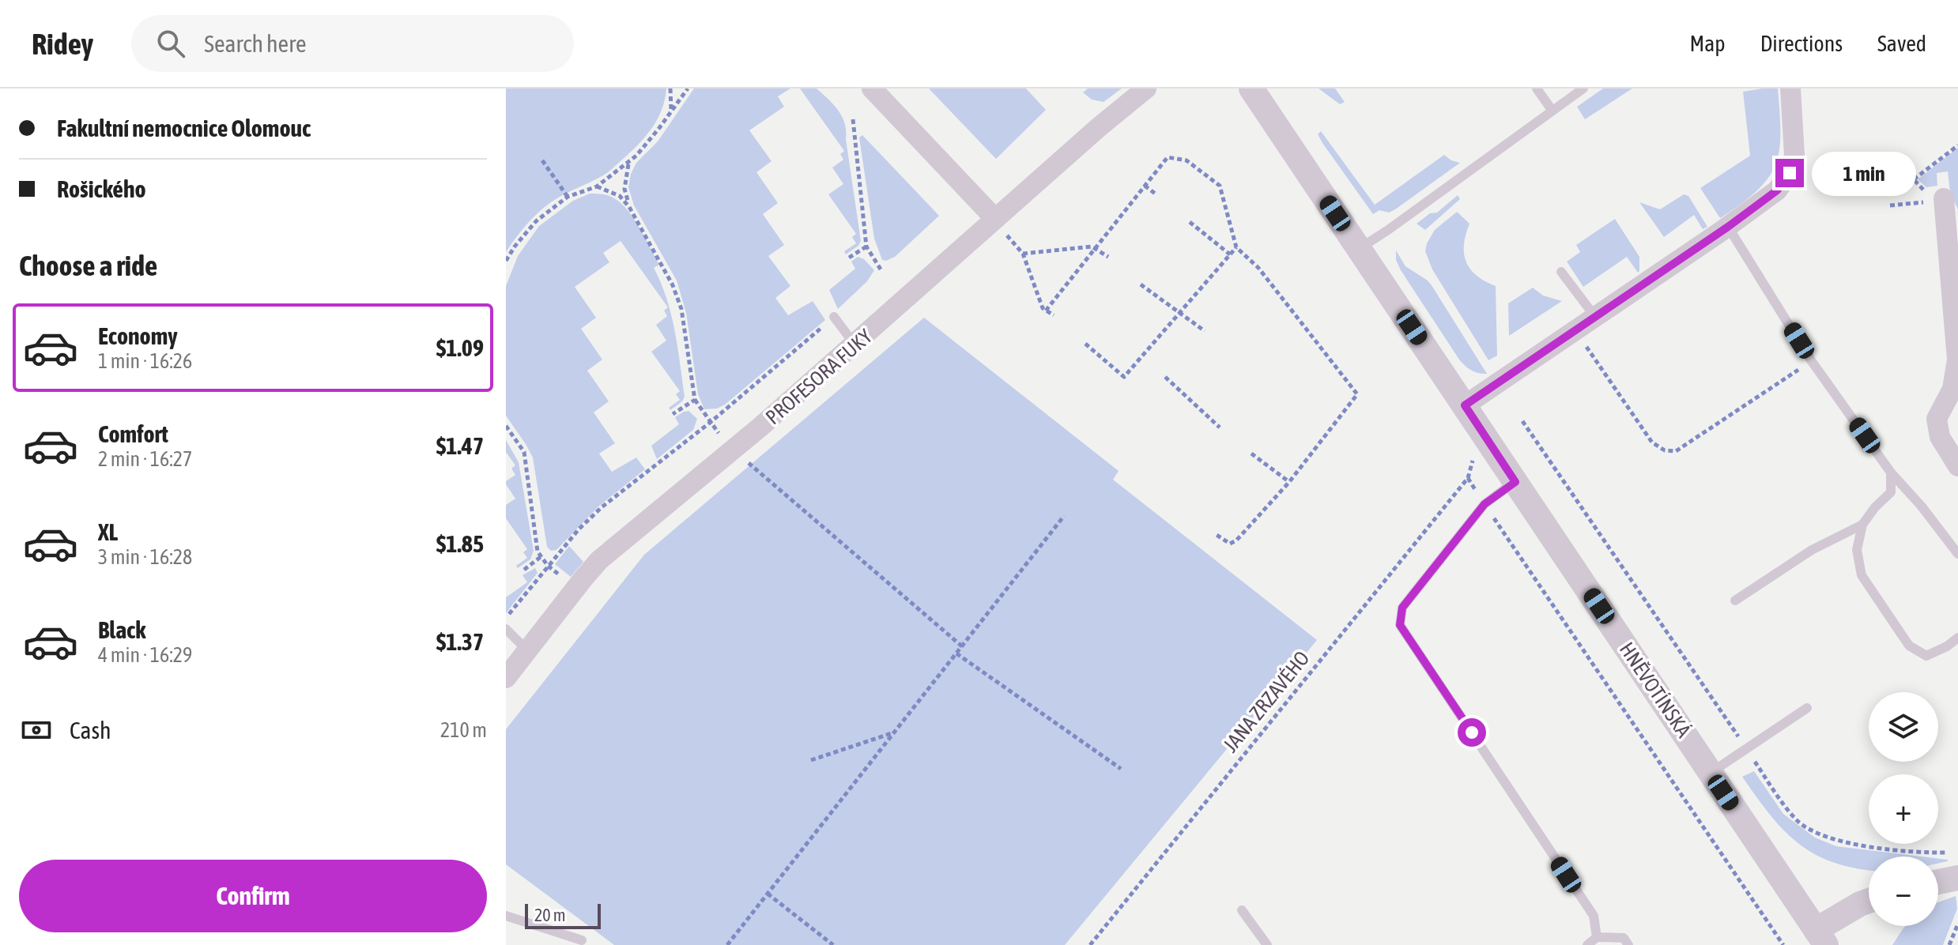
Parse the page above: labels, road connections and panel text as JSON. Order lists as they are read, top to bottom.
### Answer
{
  "streets": {
    "street": ["PROFESORA FUKY", "HNĚVOTÍNSKÁ"],
    "path": ["JANA ZRZAVÉHO"]
  },
  "scale_bar": "20 m",
  "page": {
    "header": "Ridey",
    "search": "Search here",
    "nav": ["Map", "Directions", "Saved"],
    "banner": ["Fakultní nemocnice Olomouc", "Rošického"],
    "bubble": "1 min",
    "heading": "Choose a ride",
    "list": [
      {
        "name": "Economy",
        "note": "1 min · 16:26",
        "value": "$1.09"
      },
      {
        "name": "Comfort",
        "note": "2 min · 16:27",
        "value": "$1.47"
      },
      {
        "name": "XL",
        "note": "3 min · 16:28",
        "value": "$1.85"
      },
      {
        "name": "Black",
        "note": "4 min · 16:29",
        "value": "$1.37"
      }
    ],
    "map_buttons": ["+", "−"],
    "pay": ["Cash", "210 m"],
    "buttons": "Confirm",
    "scale": "20 m"
  }
}
